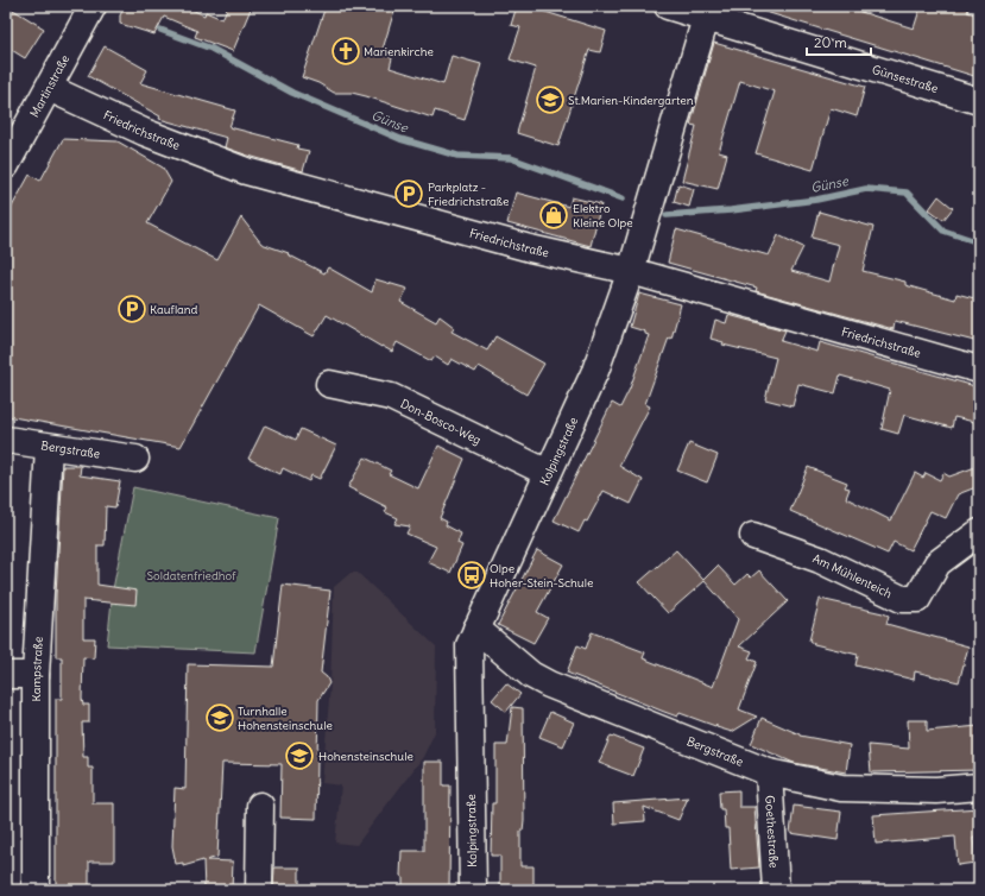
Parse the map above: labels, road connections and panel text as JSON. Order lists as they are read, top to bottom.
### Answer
{
  "streets": {
    "street": [
      "Günsestraße",
      "Martinstraße",
      "Friedrichstraße",
      "Don-Bosco-Weg",
      "Bergstraße",
      "Kolpingstraße",
      "Am Mühlenteich",
      "Kampstraße",
      "Goethestraße"
    ]
  },
  "crossings": [
    ["Günsestraße", "Kolpingstraße"],
    ["Martinstraße", "Friedrichstraße"],
    ["Friedrichstraße", "Kolpingstraße"],
    ["Don-Bosco-Weg", "Kolpingstraße"],
    ["Bergstraße", "Kolpingstraße"],
    ["Bergstraße", "Kampstraße"],
    ["Bergstraße", "Goethestraße"]
  ],
  "water": ["Günse"],
  "parks": ["Soldatenfriedhof"],
  "places": {
    "church": ["Marienkirche"],
    "school or university": ["St.Marien-Kindergarten", "Turnhalle Hohensteinschule", "Hohensteinschule"],
    "parking": ["Parkplatz - Friedrichstraße", "Kaufland"],
    "shop": ["Elektro Kleine Olpe"],
    "bus stop": ["Olpe Hoher-Stein-Schule"]
  },
  "scale_bar": "20 m"
}
